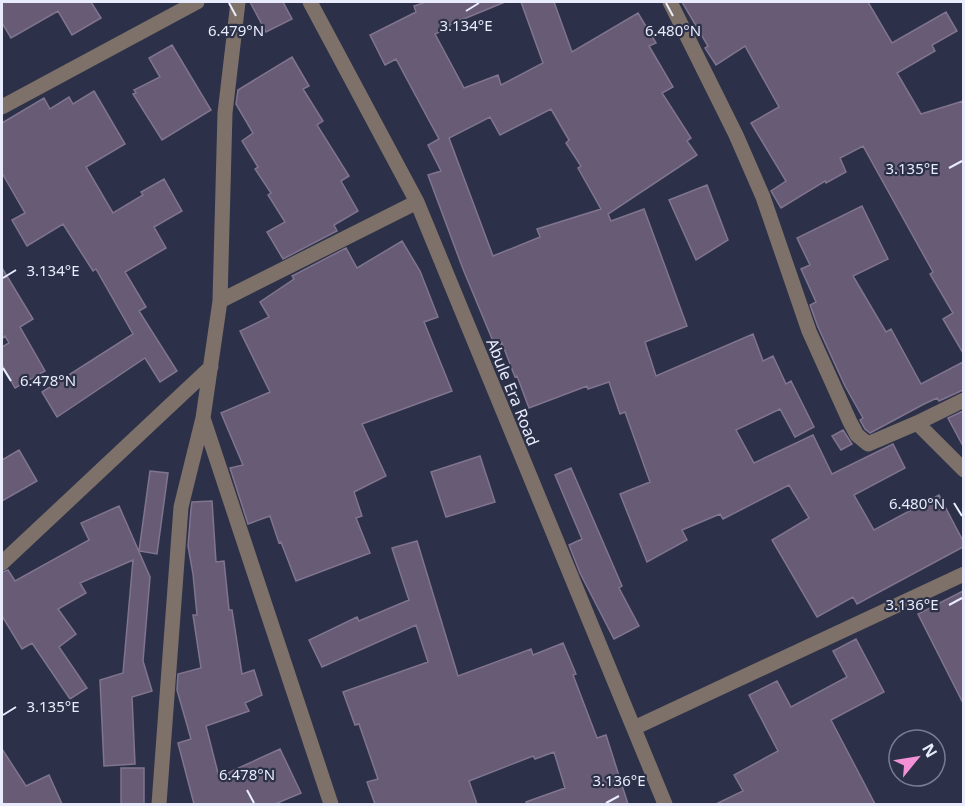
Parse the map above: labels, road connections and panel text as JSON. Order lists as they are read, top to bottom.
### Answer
{
  "streets": {
    "street": ["Abule Era Road"]
  },
  "north": "top right",
  "coordinates": [
    "3.134°E",
    "6.479°N",
    "6.480°N",
    "3.135°E",
    "6.478°N",
    "3.136°E"
  ]
}
